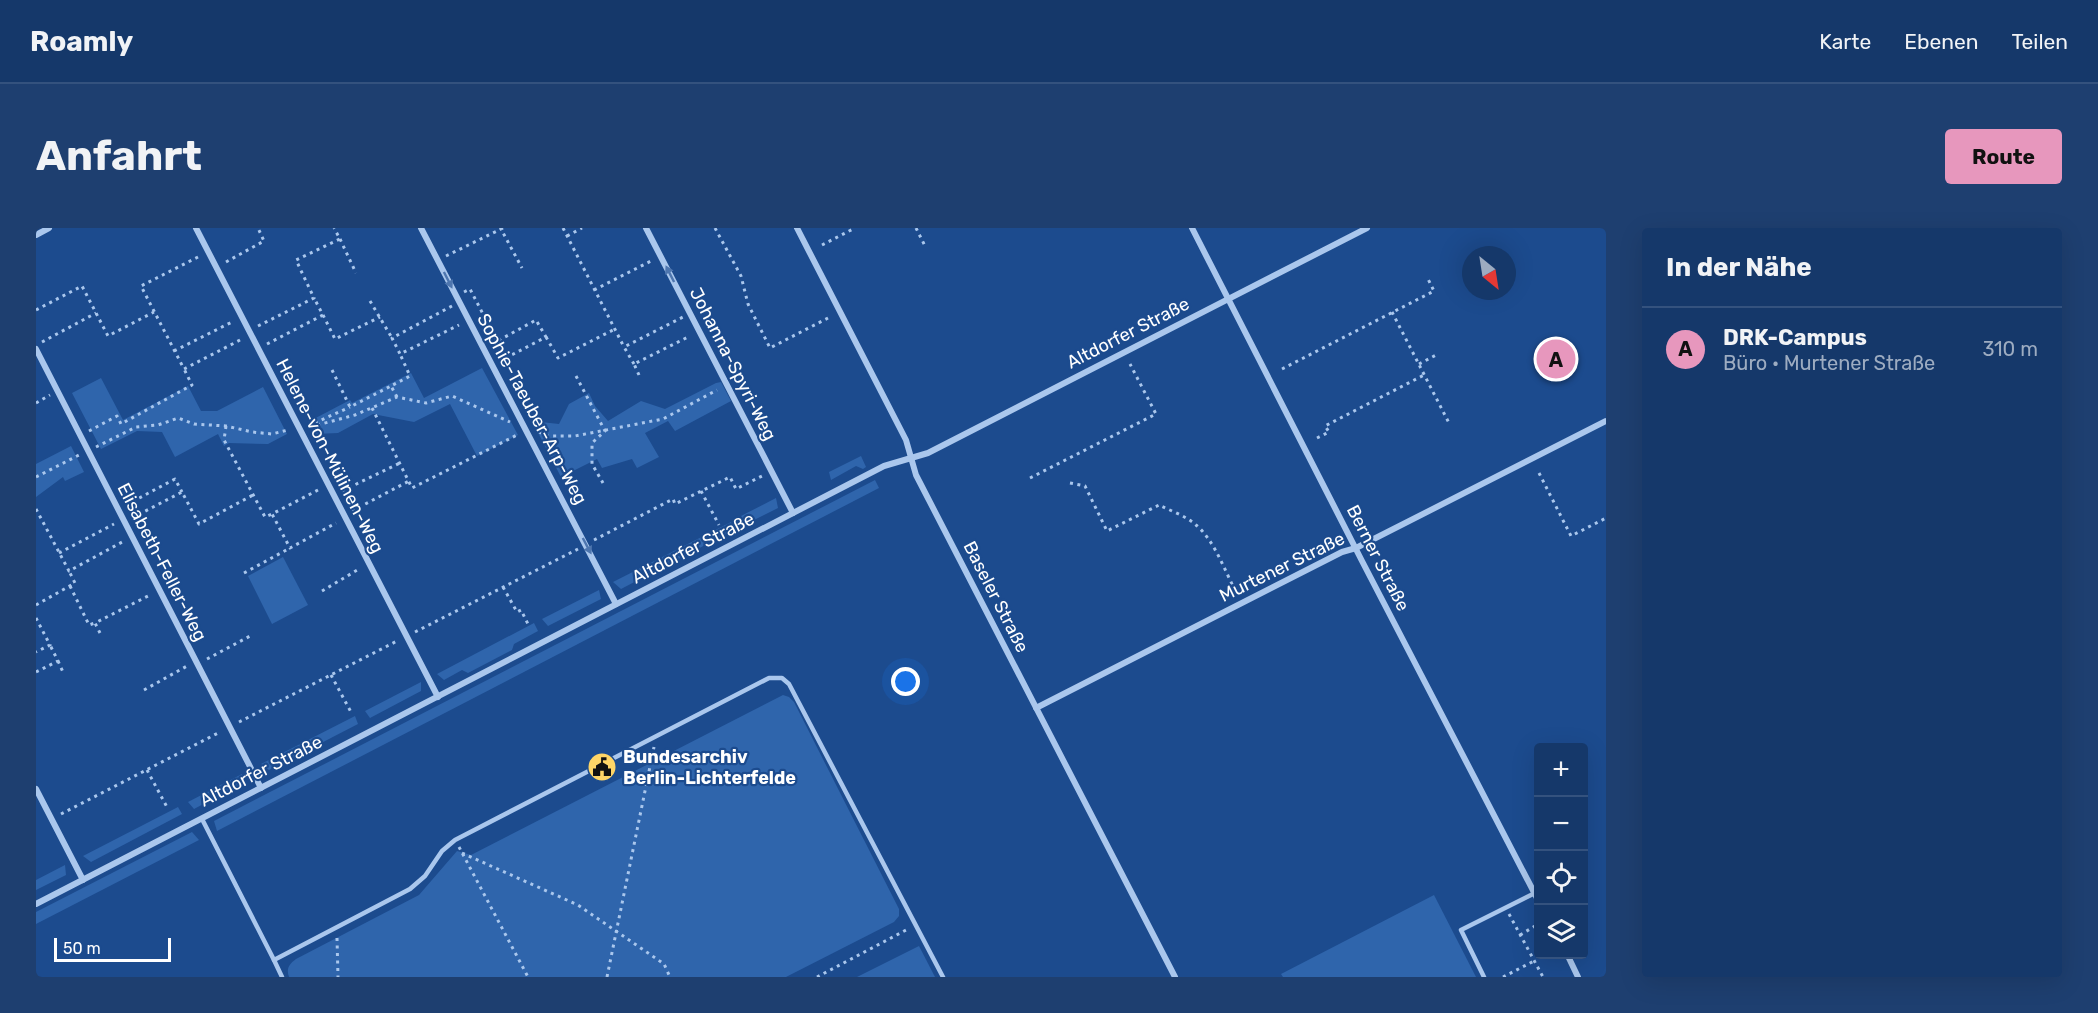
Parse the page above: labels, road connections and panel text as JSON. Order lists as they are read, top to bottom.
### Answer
{
  "streets": {
    "street": [
      "Altdorfer Straße",
      "Johanna-Spyri-Weg",
      "Sophie-Taeuber-Arp-Weg",
      "Helene-von-Mülinen-Weg",
      "Berner Straße",
      "Elisabeth-Feller-Weg",
      "Murtener Straße",
      "Baseler Straße"
    ]
  },
  "crossings": [
    ["Altdorfer Straße", "Johanna-Spyri-Weg"],
    ["Altdorfer Straße", "Sophie-Taeuber-Arp-Weg"],
    ["Altdorfer Straße", "Helene-von-Mülinen-Weg"],
    ["Altdorfer Straße", "Berner Straße"],
    ["Altdorfer Straße", "Elisabeth-Feller-Weg"],
    ["Altdorfer Straße", "Baseler Straße"],
    ["Berner Straße", "Murtener Straße"],
    ["Murtener Straße", "Baseler Straße"]
  ],
  "one_way": ["Sophie-Taeuber-Arp-Weg"],
  "places": {
    "public building": ["Bundesarchiv Berlin-Lichterfelde"]
  },
  "scale_bar": "50 m",
  "north": "bottom right",
  "page": {
    "header": "Roamly",
    "nav": ["Karte", "Ebenen", "Teilen"],
    "buttons": "Route",
    "title": "Anfahrt",
    "heading": "In der Nähe",
    "list": [
      {
        "mark": "A",
        "name": "DRK-Campus",
        "note": "Büro · Murtener Straße",
        "value": "310 m"
      }
    ],
    "pins": "A",
    "map_buttons": ["+", "−"],
    "scale": "50 m"
  }
}
